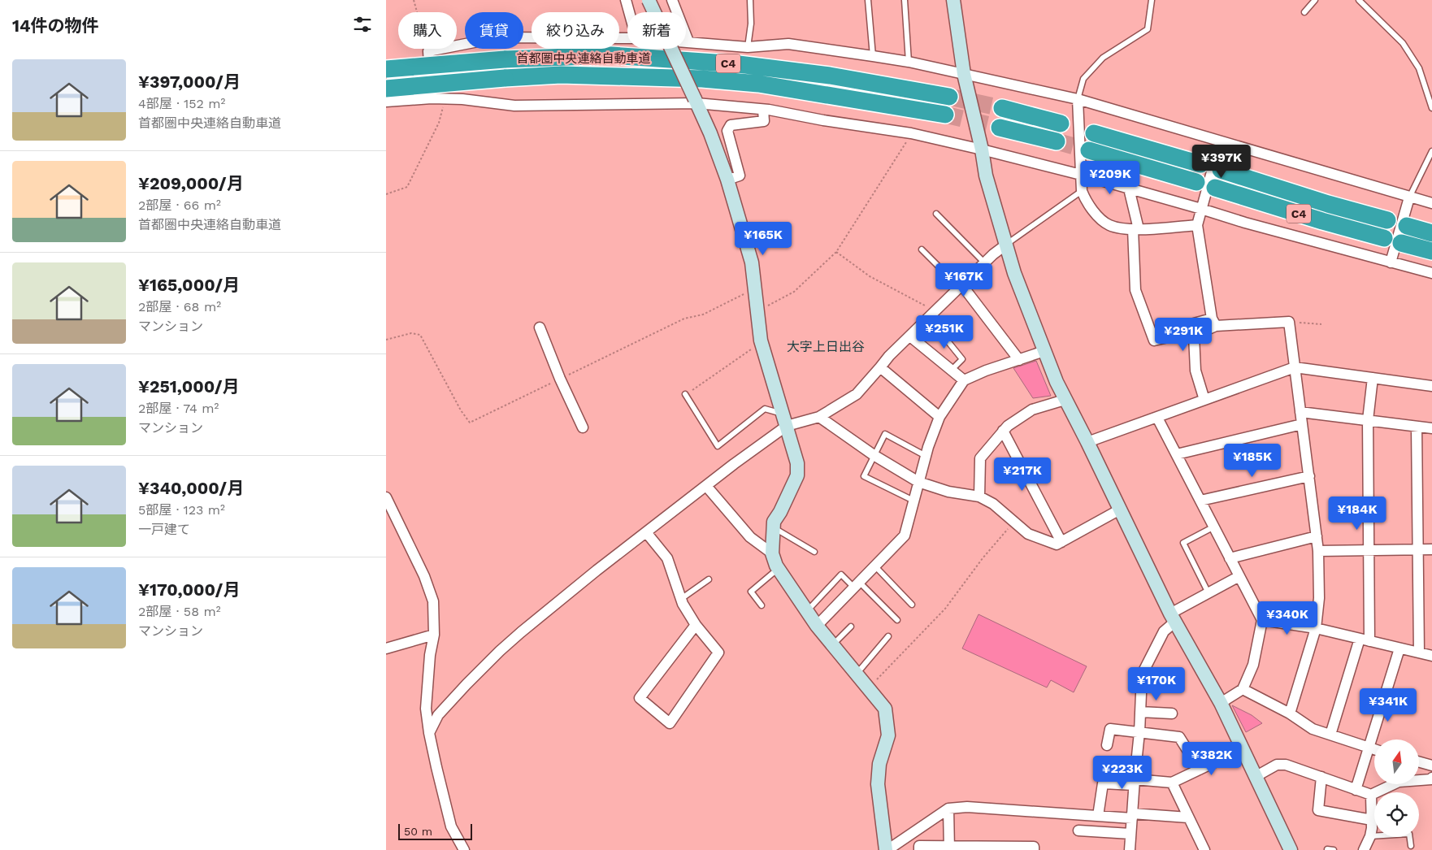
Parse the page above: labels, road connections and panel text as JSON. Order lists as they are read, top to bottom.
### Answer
{
  "streets": {
    "highway": ["首都圏中央連絡自動車道", "C4"]
  },
  "districts": ["大字上日出谷"],
  "scale_bar": "50 m",
  "north": "top",
  "page": {
    "heading": "14件の物件",
    "chip": [
      "購入",
      "賃貸",
      "絞り込み",
      "新着"
    ],
    "list": [
      {
        "name": "¥397,000/月",
        "note": "4部屋 · 152 m² · 首都圏中央連絡自動車道"
      },
      {
        "name": "¥209,000/月",
        "note": "2部屋 · 66 m² · 首都圏中央連絡自動車道"
      },
      {
        "name": "¥165,000/月",
        "note": "2部屋 · 68 m² · マンション"
      },
      {
        "name": "¥251,000/月",
        "note": "2部屋 · 74 m² · マンション"
      },
      {
        "name": "¥340,000/月",
        "note": "5部屋 · 123 m² · 一戸建て"
      },
      {
        "name": "¥170,000/月",
        "note": "2部屋 · 58 m² · マンション"
      }
    ],
    "price": [
      "¥397K",
      "¥209K",
      "¥165K",
      "¥167K",
      "¥251K",
      "¥291K",
      "¥185K",
      "¥217K",
      "¥184K",
      "¥340K",
      "¥170K",
      "¥341K",
      "¥382K",
      "¥223K"
    ],
    "scale": "50 m"
  }
}
